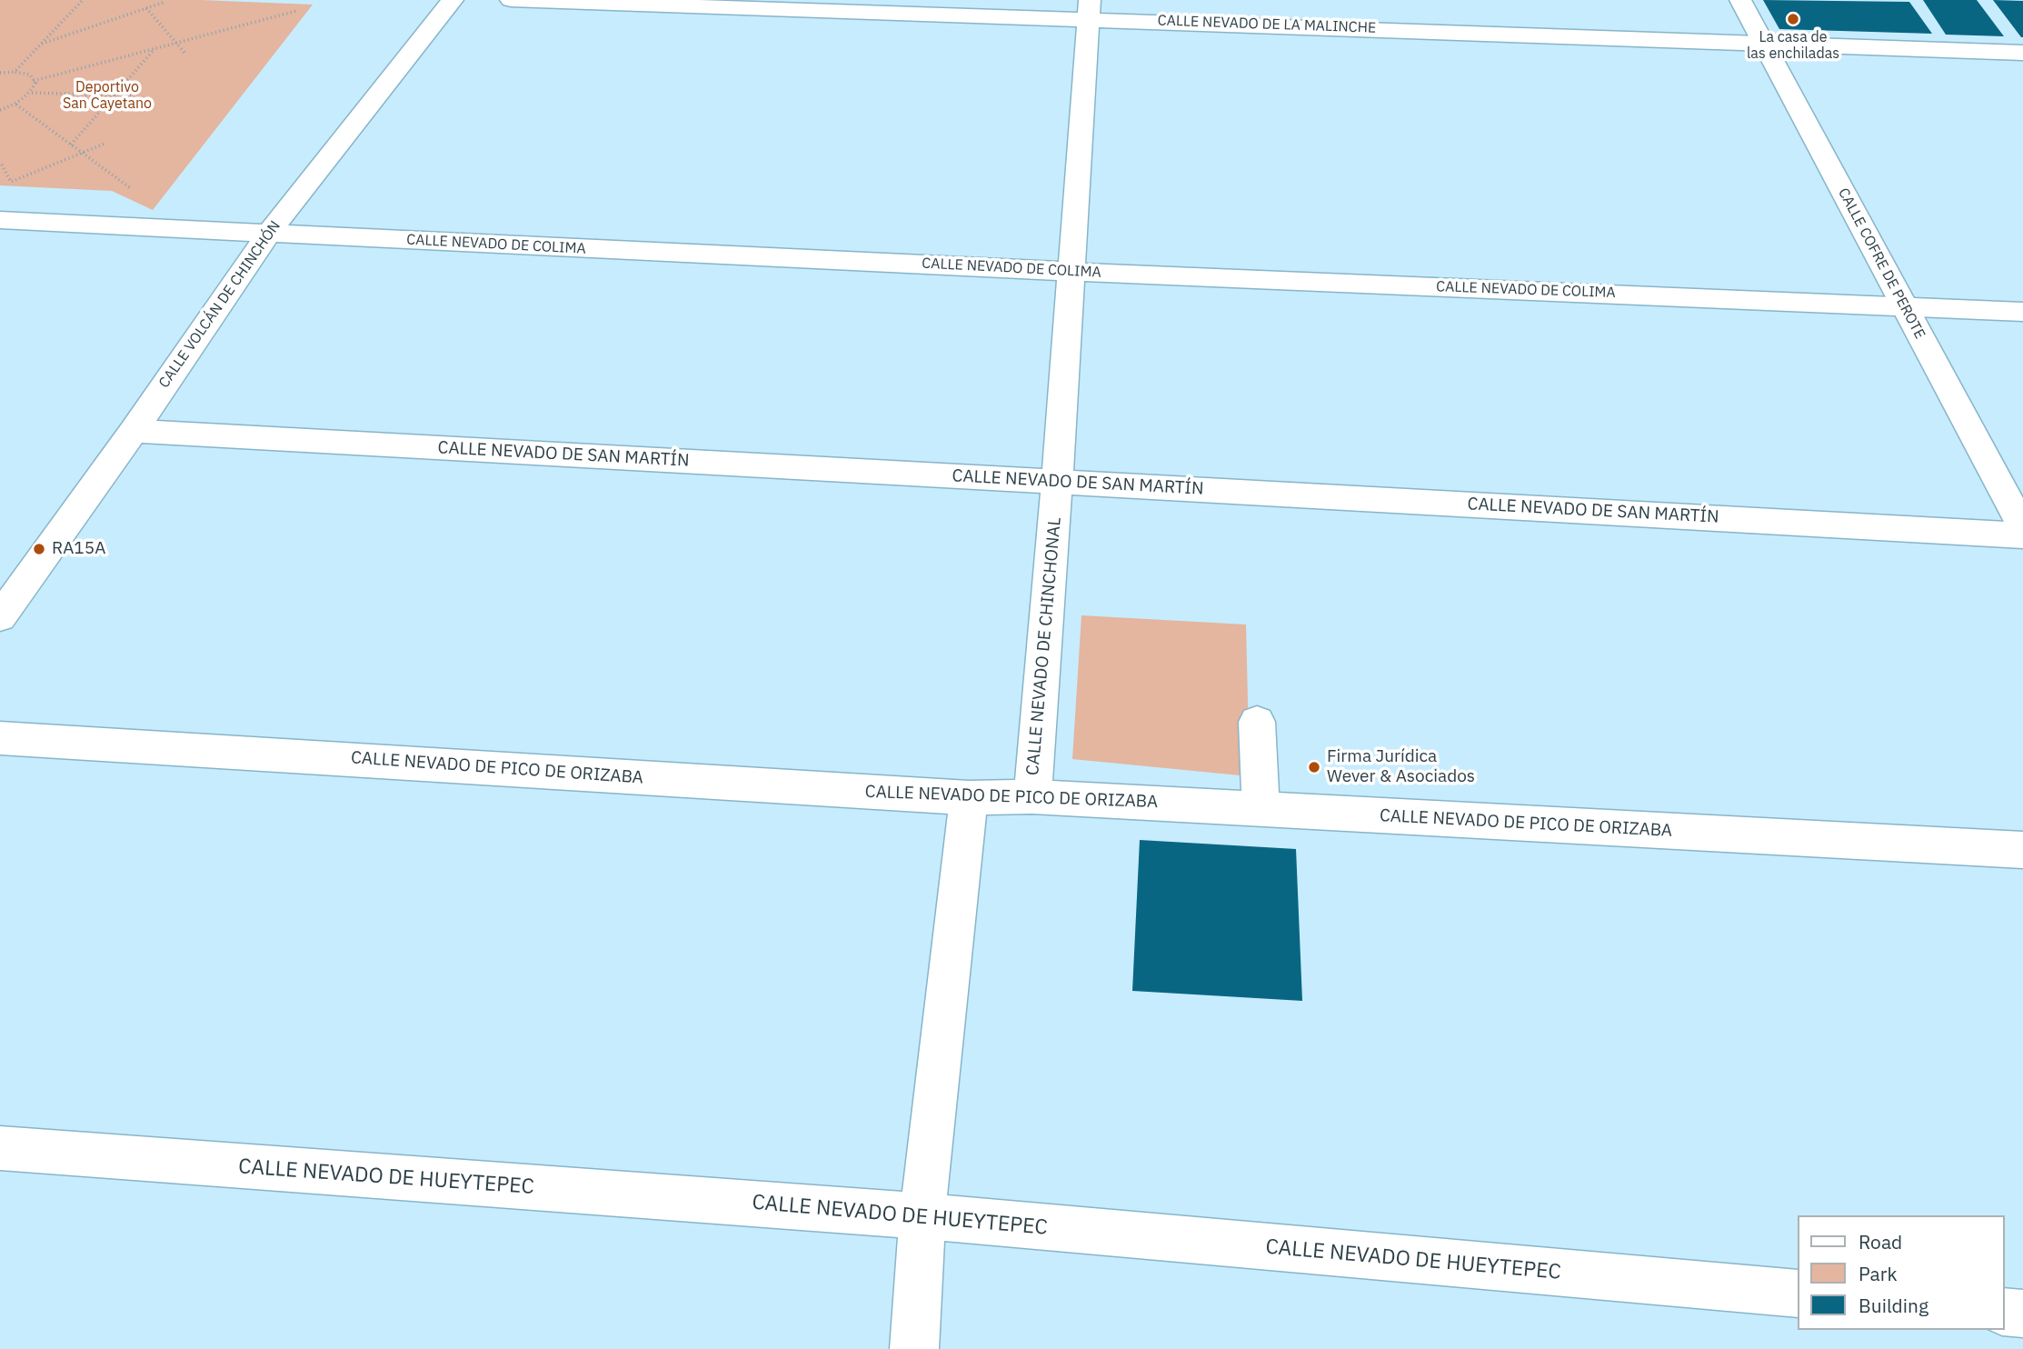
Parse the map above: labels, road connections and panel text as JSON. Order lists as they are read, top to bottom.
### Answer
{
  "streets": {
    "street": [
      "CALLE NEVADO DE LA MALINCHE",
      "CALLE NEVADO DE COLIMA",
      "CALLE COFRE DE PEROTE",
      "CALLE VOLCÁN DE CHINCHÓN",
      "CALLE NEVADO DE SAN MARTÍN",
      "CALLE NEVADO DE CHINCHONAL",
      "CALLE NEVADO DE PICO DE ORIZABA",
      "CALLE NEVADO DE HUEYTEPEC"
    ]
  },
  "crossings": [
    ["CALLE NEVADO DE LA MALINCHE", "CALLE COFRE DE PEROTE"],
    ["CALLE NEVADO DE LA MALINCHE", "CALLE NEVADO DE CHINCHONAL"],
    ["CALLE NEVADO DE COLIMA", "CALLE COFRE DE PEROTE"],
    ["CALLE NEVADO DE COLIMA", "CALLE VOLCÁN DE CHINCHÓN"],
    ["CALLE NEVADO DE COLIMA", "CALLE NEVADO DE CHINCHONAL"],
    ["CALLE VOLCÁN DE CHINCHÓN", "CALLE NEVADO DE SAN MARTÍN"],
    ["CALLE NEVADO DE SAN MARTÍN", "CALLE NEVADO DE CHINCHONAL"],
    ["CALLE NEVADO DE CHINCHONAL", "CALLE NEVADO DE PICO DE ORIZABA"]
  ],
  "parks": ["Deportivo San Cayetano"],
  "places": ["La casa de las enchiladas", "RA15A", "Firma Jurídica Wever & Asociados"],
  "legend": ["Road", "Park", "Building"]
}
